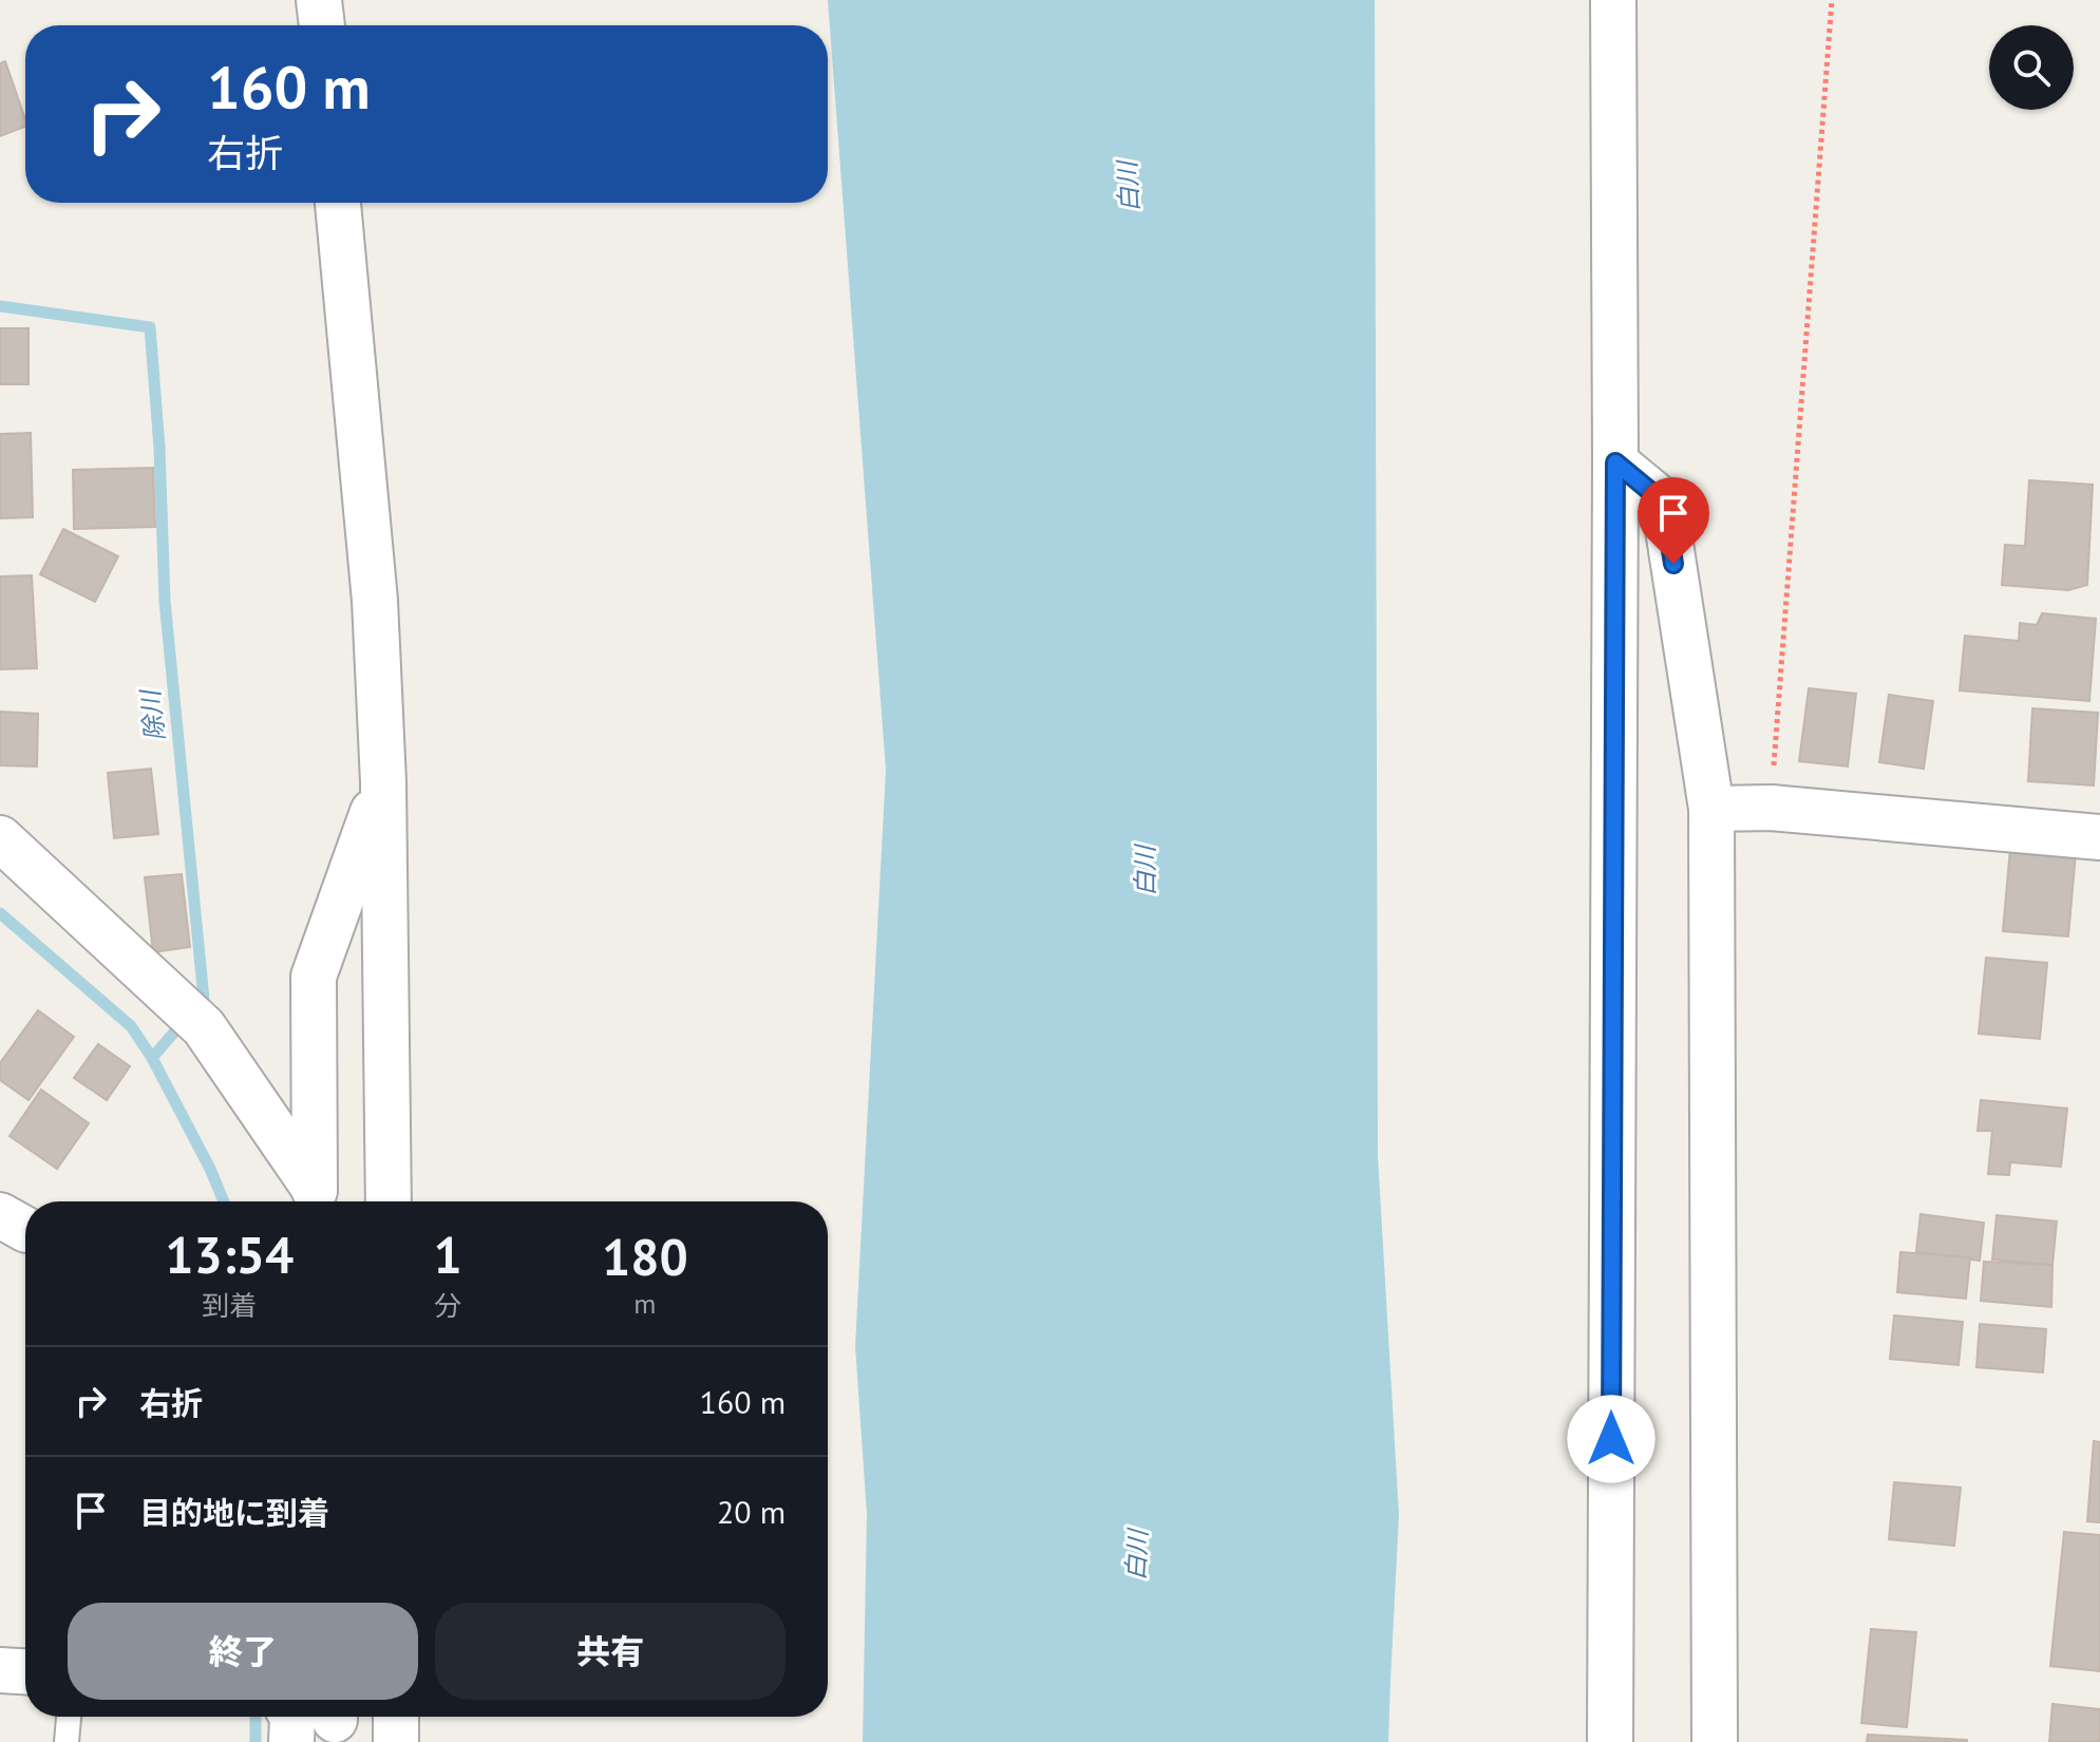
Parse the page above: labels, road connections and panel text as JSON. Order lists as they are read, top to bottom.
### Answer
{
  "water": ["白川", "除川"],
  "page": {
    "turn": ["160 m", "右折"],
    "eta": [
      "13:54",
      "到着",
      "1",
      "分",
      "180",
      "m"
    ],
    "list": [
      {
        "name": "右折",
        "value": "160 m"
      },
      {
        "name": "目的地に到着",
        "value": "20 m"
      }
    ],
    "buttons": ["終了", "共有"]
  }
}
